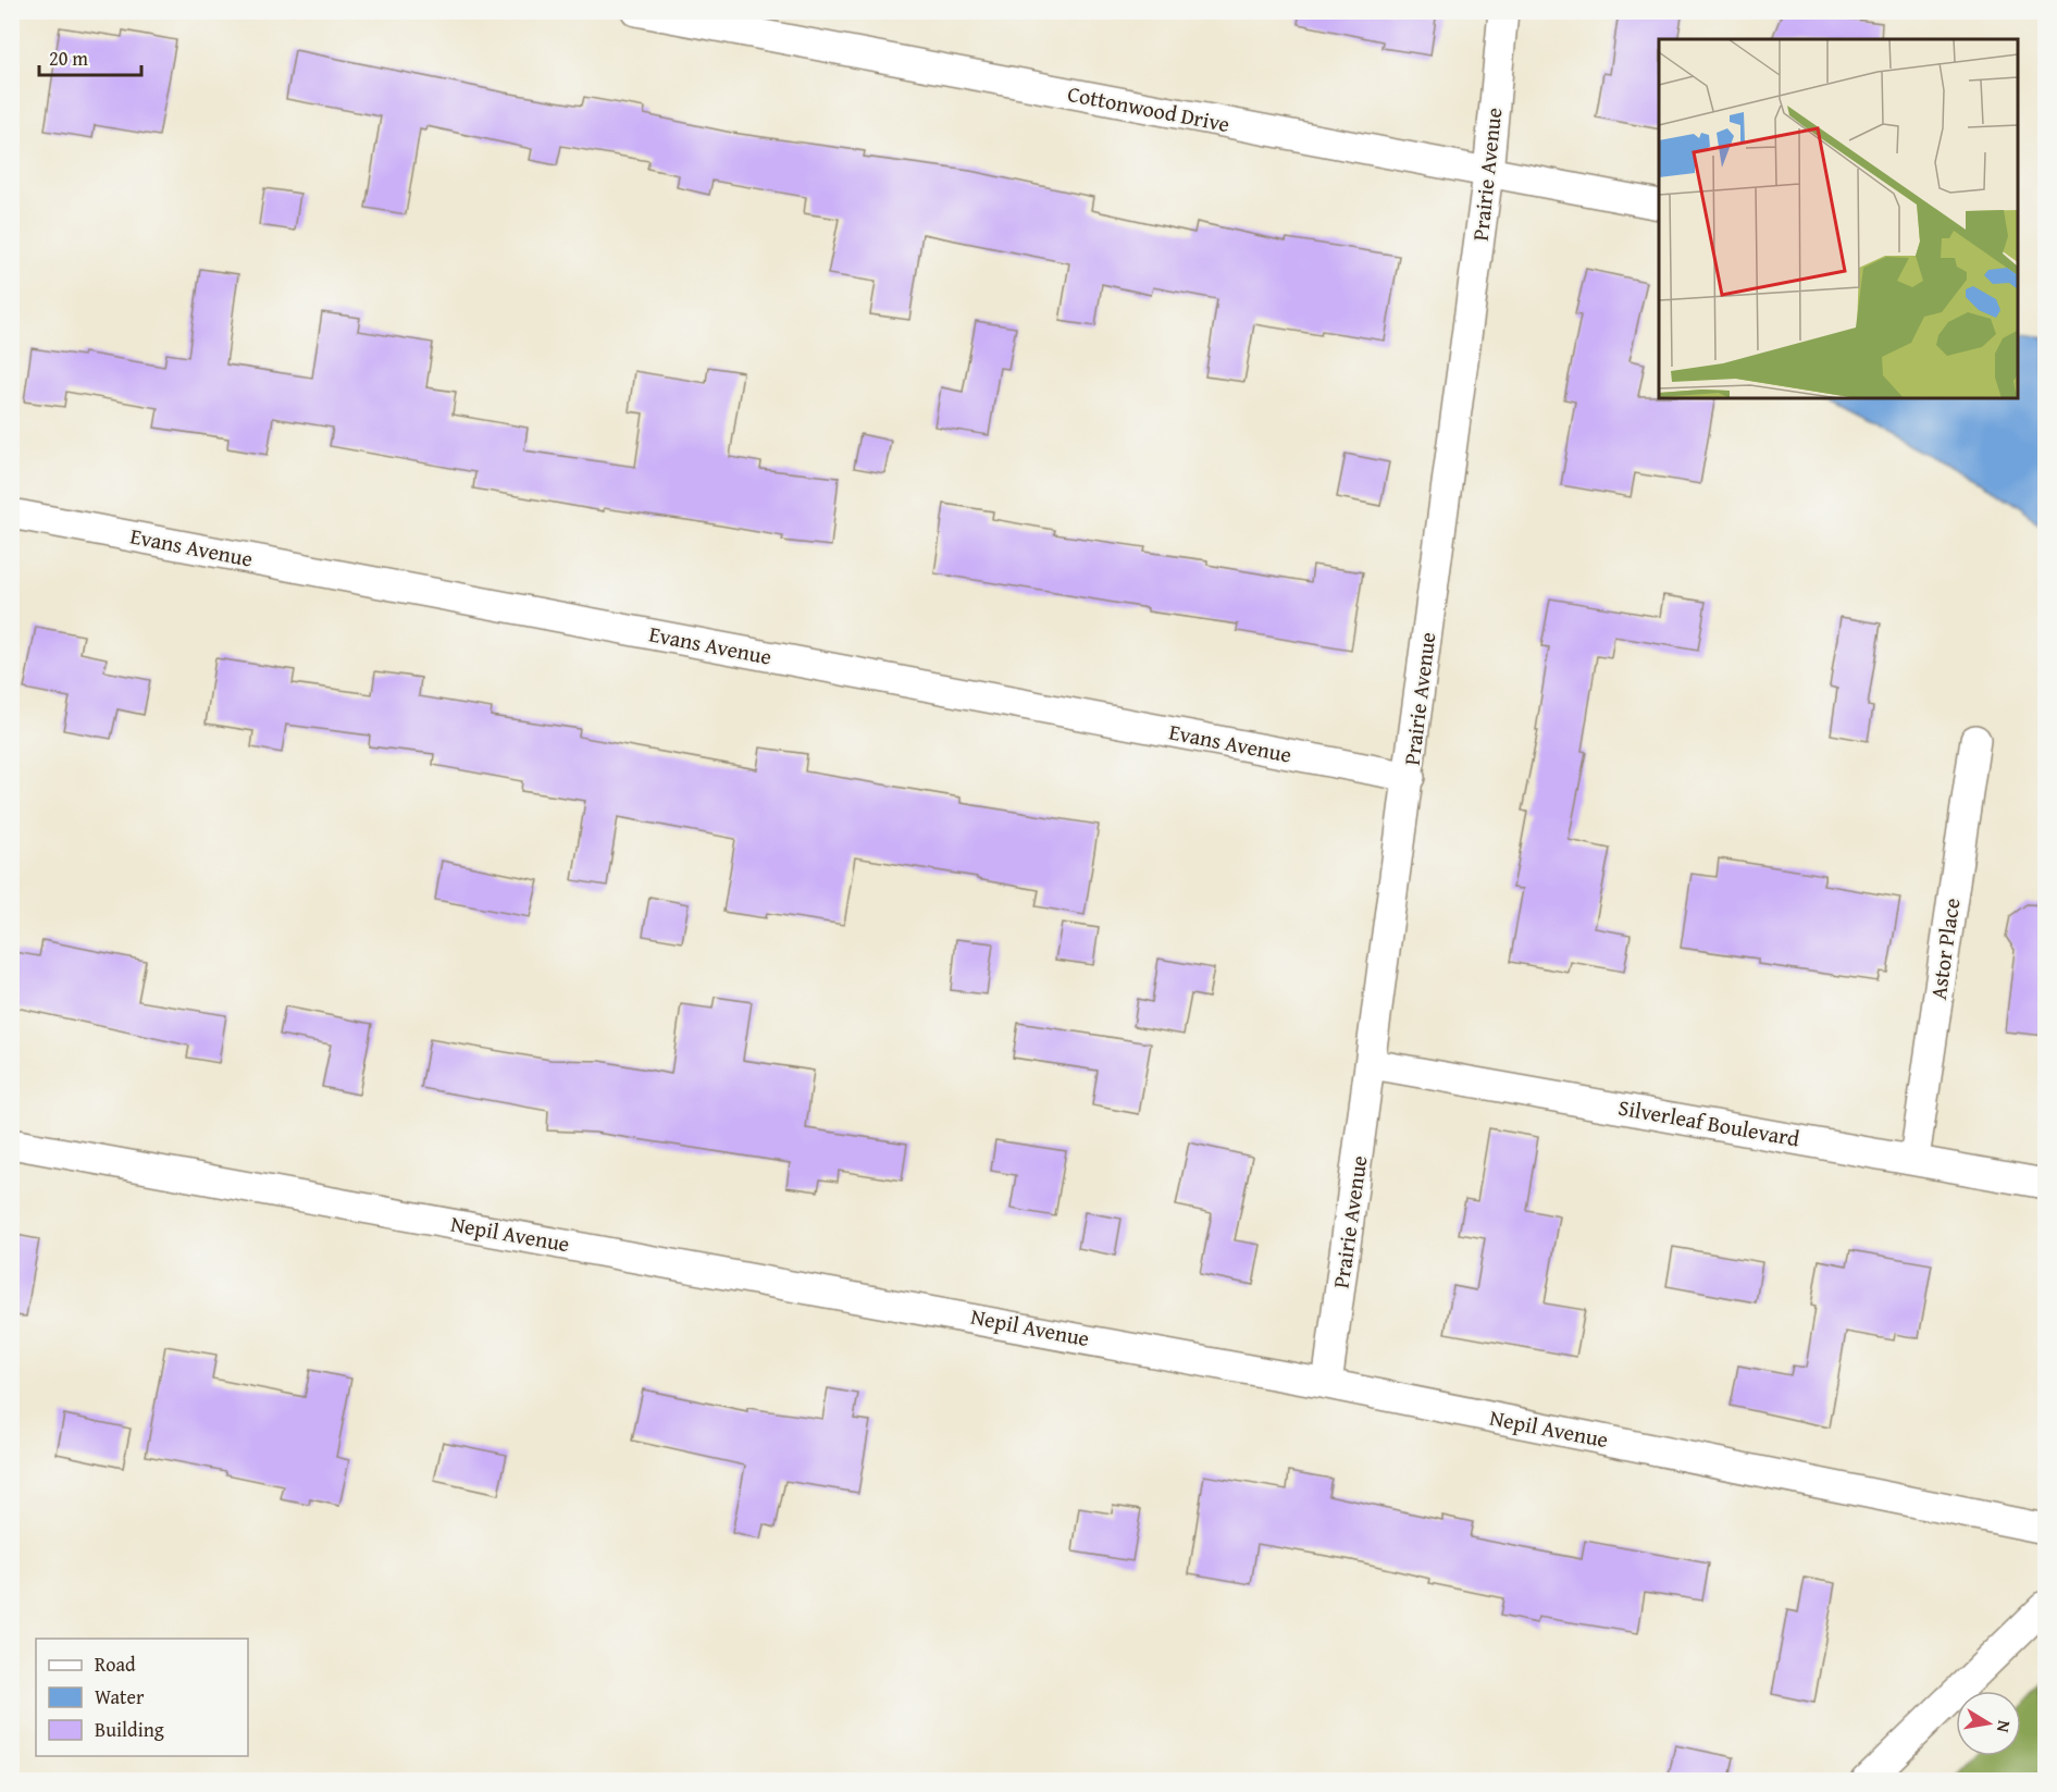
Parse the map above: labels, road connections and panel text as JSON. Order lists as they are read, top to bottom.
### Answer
{
  "streets": {
    "street": [
      "Cottonwood Drive",
      "Prairie Avenue",
      "Evans Avenue",
      "Astor Place",
      "Silverleaf Boulevard",
      "Nepil Avenue"
    ]
  },
  "crossings": [
    ["Cottonwood Drive", "Prairie Avenue"],
    ["Prairie Avenue", "Evans Avenue"],
    ["Prairie Avenue", "Silverleaf Boulevard"],
    ["Prairie Avenue", "Nepil Avenue"],
    ["Astor Place", "Silverleaf Boulevard"]
  ],
  "legend": ["Road", "Water", "Building"],
  "scale_bar": "20 m",
  "north": "right"
}
